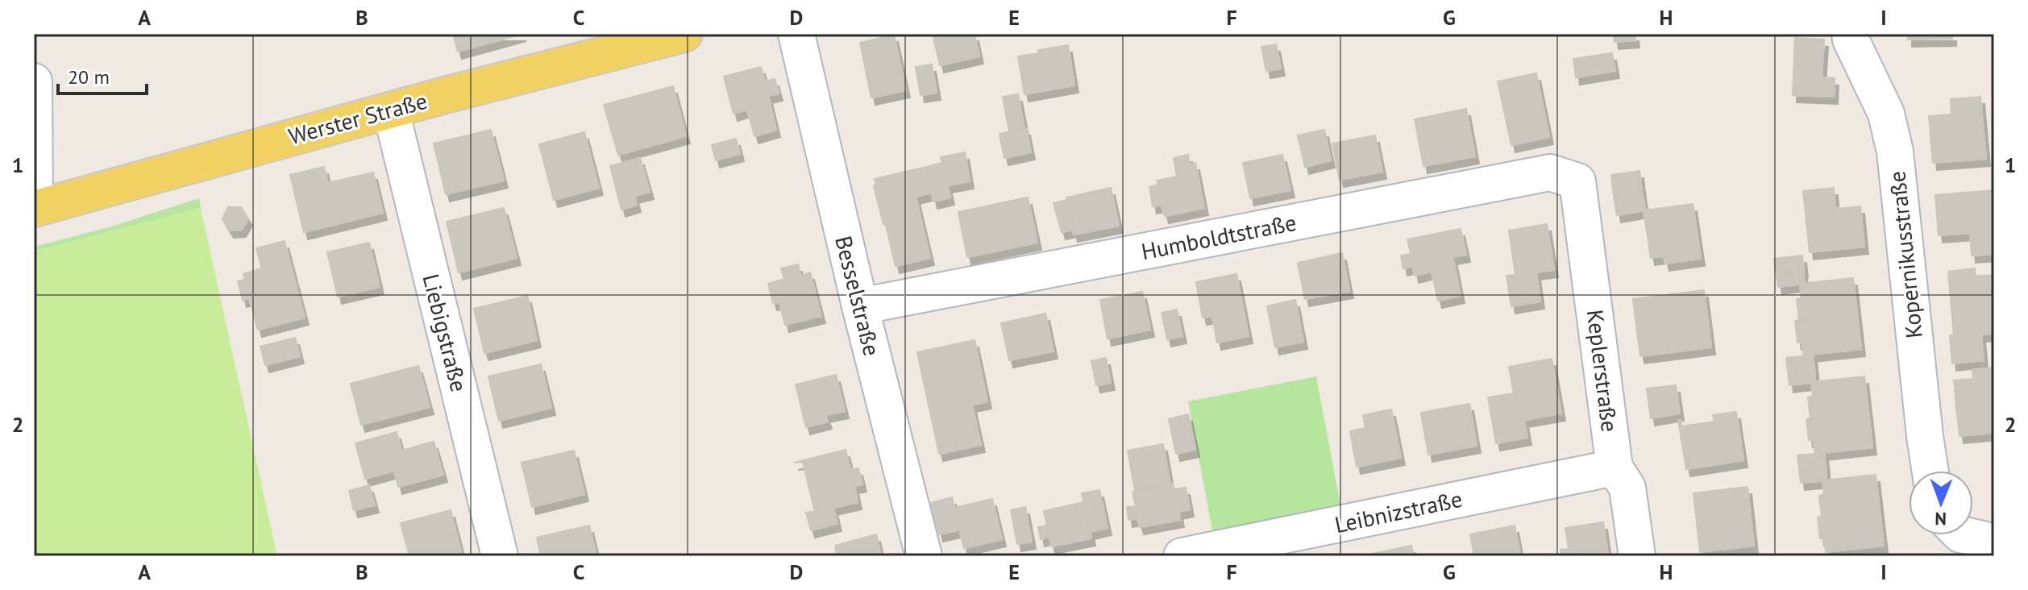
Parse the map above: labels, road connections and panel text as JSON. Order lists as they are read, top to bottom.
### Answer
{
  "streets": {
    "main road": ["Werster Straße"],
    "street": [
      "Humboldtstraße",
      "Kopernikusstraße",
      "Besselstraße",
      "Liebigstraße",
      "Keplerstraße",
      "Leibnizstraße"
    ]
  },
  "crossings": [
    ["Werster Straße", "Liebigstraße"],
    ["Humboldtstraße", "Besselstraße"],
    ["Humboldtstraße", "Keplerstraße"],
    ["Keplerstraße", "Leibnizstraße"]
  ],
  "scale_bar": "20 m",
  "north": "bottom",
  "grid": {
    "columns": [
      "A",
      "B",
      "C",
      "D",
      "E",
      "F",
      "G",
      "H",
      "I"
    ],
    "rows": ["1", "2"]
  }
}
